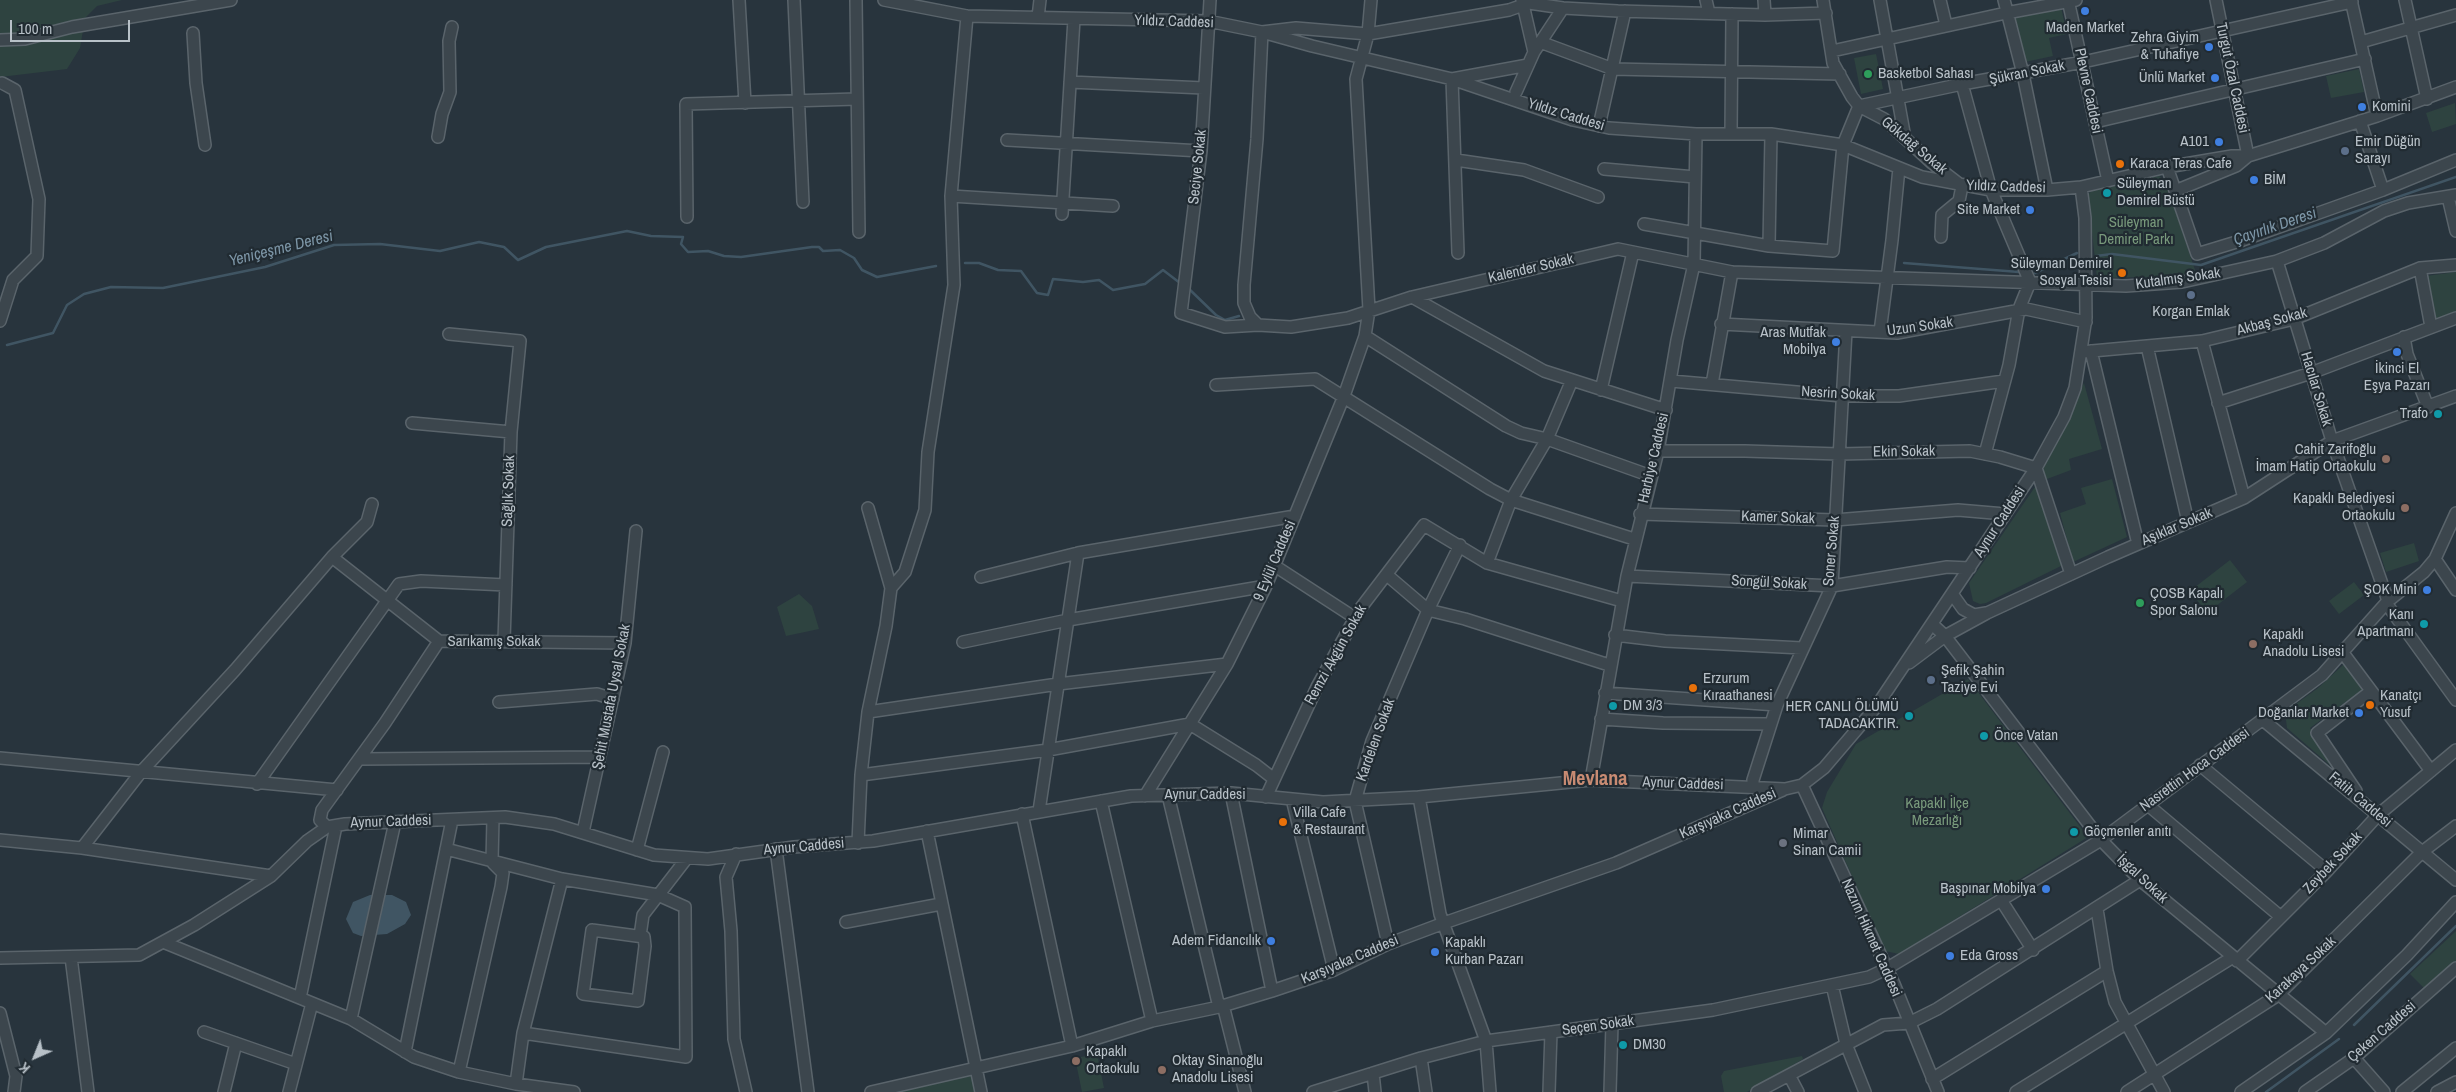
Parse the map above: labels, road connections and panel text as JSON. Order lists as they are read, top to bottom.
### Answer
{
  "streets": {
    "street": [
      "Yıldız Caddesi",
      "Şükran Sokak",
      "Turgut Özal Caddesi",
      "Plevne Caddesi",
      "Gökdağ Sokak",
      "Seciye Sokak",
      "Kalender Sokak",
      "Kutalmış Sokak",
      "Akbaş Sokak",
      "Uzun Sokak",
      "Hacılar Sokak",
      "Nesrin Sokak",
      "Ekin Sokak",
      "Harbiye Caddesi",
      "Sağlık Sokak",
      "Kamer Sokak",
      "Aynur Caddesi",
      "Aşıklar Sokak",
      "Soner Sokak",
      "9 Eylül Caddesi",
      "Songül Sokak",
      "Sarıkamış Sokak",
      "Remzi Akgün Sokak",
      "Şehit Mustafa Uysal Sokak",
      "Kardelen Sokak",
      "Nasrettin Hoca Caddesi",
      "Fatih Caddesi",
      "Karşıyaka Caddesi",
      "Zeybek Sokak",
      "İşgal Sokak",
      "Nazım Hikmet Caddesi",
      "Karakaya Sokak",
      "Seçen Sokak",
      "Çeken Caddesi"
    ]
  },
  "crossings": [
    ["Yıldız Caddesi", "Turgut Özal Caddesi"],
    ["Yıldız Caddesi", "Plevne Caddesi"],
    ["Yıldız Caddesi", "Gökdağ Sokak"],
    ["Yıldız Caddesi", "Seciye Sokak"],
    ["Yıldız Caddesi", "Harbiye Caddesi"],
    ["Yıldız Caddesi", "Aynur Caddesi"],
    ["Yıldız Caddesi", "9 Eylül Caddesi"],
    ["Şükran Sokak", "Turgut Özal Caddesi"],
    ["Şükran Sokak", "Plevne Caddesi"],
    ["Şükran Sokak", "Gökdağ Sokak"],
    ["Seciye Sokak", "Kalender Sokak"],
    ["Kalender Sokak", "Kutalmış Sokak"],
    ["Kalender Sokak", "Harbiye Caddesi"],
    ["Kalender Sokak", "9 Eylül Caddesi"],
    ["Kutalmış Sokak", "Hacılar Sokak"],
    ["Kutalmış Sokak", "Aynur Caddesi"],
    ["Akbaş Sokak", "Hacılar Sokak"],
    ["Akbaş Sokak", "Aynur Caddesi"],
    ["Uzun Sokak", "Aynur Caddesi"],
    ["Uzun Sokak", "Soner Sokak"],
    ["Hacılar Sokak", "Aşıklar Sokak"],
    ["Hacılar Sokak", "Nasrettin Hoca Caddesi"],
    ["Nesrin Sokak", "Harbiye Caddesi"],
    ["Nesrin Sokak", "Soner Sokak"],
    ["Ekin Sokak", "Harbiye Caddesi"],
    ["Ekin Sokak", "Aynur Caddesi"],
    ["Ekin Sokak", "Soner Sokak"],
    ["Harbiye Caddesi", "Kamer Sokak"],
    ["Harbiye Caddesi", "Aynur Caddesi"],
    ["Harbiye Caddesi", "Songül Sokak"],
    ["Sağlık Sokak", "Sarıkamış Sokak"],
    ["Kamer Sokak", "Aynur Caddesi"],
    ["Kamer Sokak", "Soner Sokak"],
    ["Aynur Caddesi", "Aşıklar Sokak"],
    ["Aynur Caddesi", "Soner Sokak"],
    ["Aynur Caddesi", "9 Eylül Caddesi"],
    ["Aynur Caddesi", "Songül Sokak"],
    ["Aynur Caddesi", "Remzi Akgün Sokak"],
    ["Aynur Caddesi", "Şehit Mustafa Uysal Sokak"],
    ["Aynur Caddesi", "Kardelen Sokak"],
    ["Aynur Caddesi", "Karşıyaka Caddesi"],
    ["Aynur Caddesi", "İşgal Sokak"],
    ["Aynur Caddesi", "Nazım Hikmet Caddesi"],
    ["Aşıklar Sokak", "İşgal Sokak"],
    ["Soner Sokak", "Songül Sokak"],
    ["Sarıkamış Sokak", "Şehit Mustafa Uysal Sokak"],
    ["Remzi Akgün Sokak", "Kardelen Sokak"],
    ["Kardelen Sokak", "Karşıyaka Caddesi"],
    ["Nasrettin Hoca Caddesi", "Fatih Caddesi"],
    ["Nasrettin Hoca Caddesi", "İşgal Sokak"],
    ["Nasrettin Hoca Caddesi", "Nazım Hikmet Caddesi"],
    ["Nasrettin Hoca Caddesi", "Seçen Sokak"],
    ["Fatih Caddesi", "Zeybek Sokak"],
    ["Fatih Caddesi", "Karakaya Sokak"],
    ["Zeybek Sokak", "İşgal Sokak"],
    ["İşgal Sokak", "Karakaya Sokak"],
    ["Nazım Hikmet Caddesi", "Seçen Sokak"]
  ],
  "districts": ["Mevlana"],
  "water": ["Çayırlık Deresi", "Yeniçeşme Deresi"],
  "parks": ["Süleyman Demirel Parkı", "Kapaklı İlçe Mezarlığı"],
  "places": [
    "Maden Market",
    "Zehra Giyim & Tuhafiye",
    "Basketbol Sahası",
    "Ünlü Market",
    "Komini",
    "A101",
    "Emir Düğün Sarayı",
    "Karaca Teras Cafe",
    "BİM",
    "Süleyman Demirel Büstü",
    "Site Market",
    "Süleyman Demirel Sosyal Tesisi",
    "Korgan Emlak",
    "Aras Mutfak Mobilya",
    "İkinci El Eşya Pazarı",
    "Trafo",
    "Cahit Zarifoğlu İmam Hatip Ortaokulu",
    "Kapaklı Belediyesi Ortaokulu",
    "ŞOK Mini",
    "ÇOSB Kapalı Spor Salonu",
    "Kanı Apartmanı",
    "Kapaklı Anadolu Lisesi",
    "Şefik Şahin Taziye Evi",
    "Erzurum Kıraathanesi",
    "Kanatçı Yusuf",
    "DM 3/3",
    "Doğanlar Market",
    "HER CANLI ÖLÜMÜ TADACAKTIR.",
    "Önce Vatan",
    "Villa Cafe & Restaurant",
    "Göçmenler anıtı",
    "Mimar Sinan Camii",
    "Başpınar Mobilya",
    "Adem Fidancılık",
    "Kapaklı Kurban Pazarı",
    "Eda Gross",
    "DM30",
    "Kapaklı Ortaokulu",
    "Oktay Sinanoğlu Anadolu Lisesi"
  ],
  "scale_bar": "100 m",
  "north": "bottom left"
}
